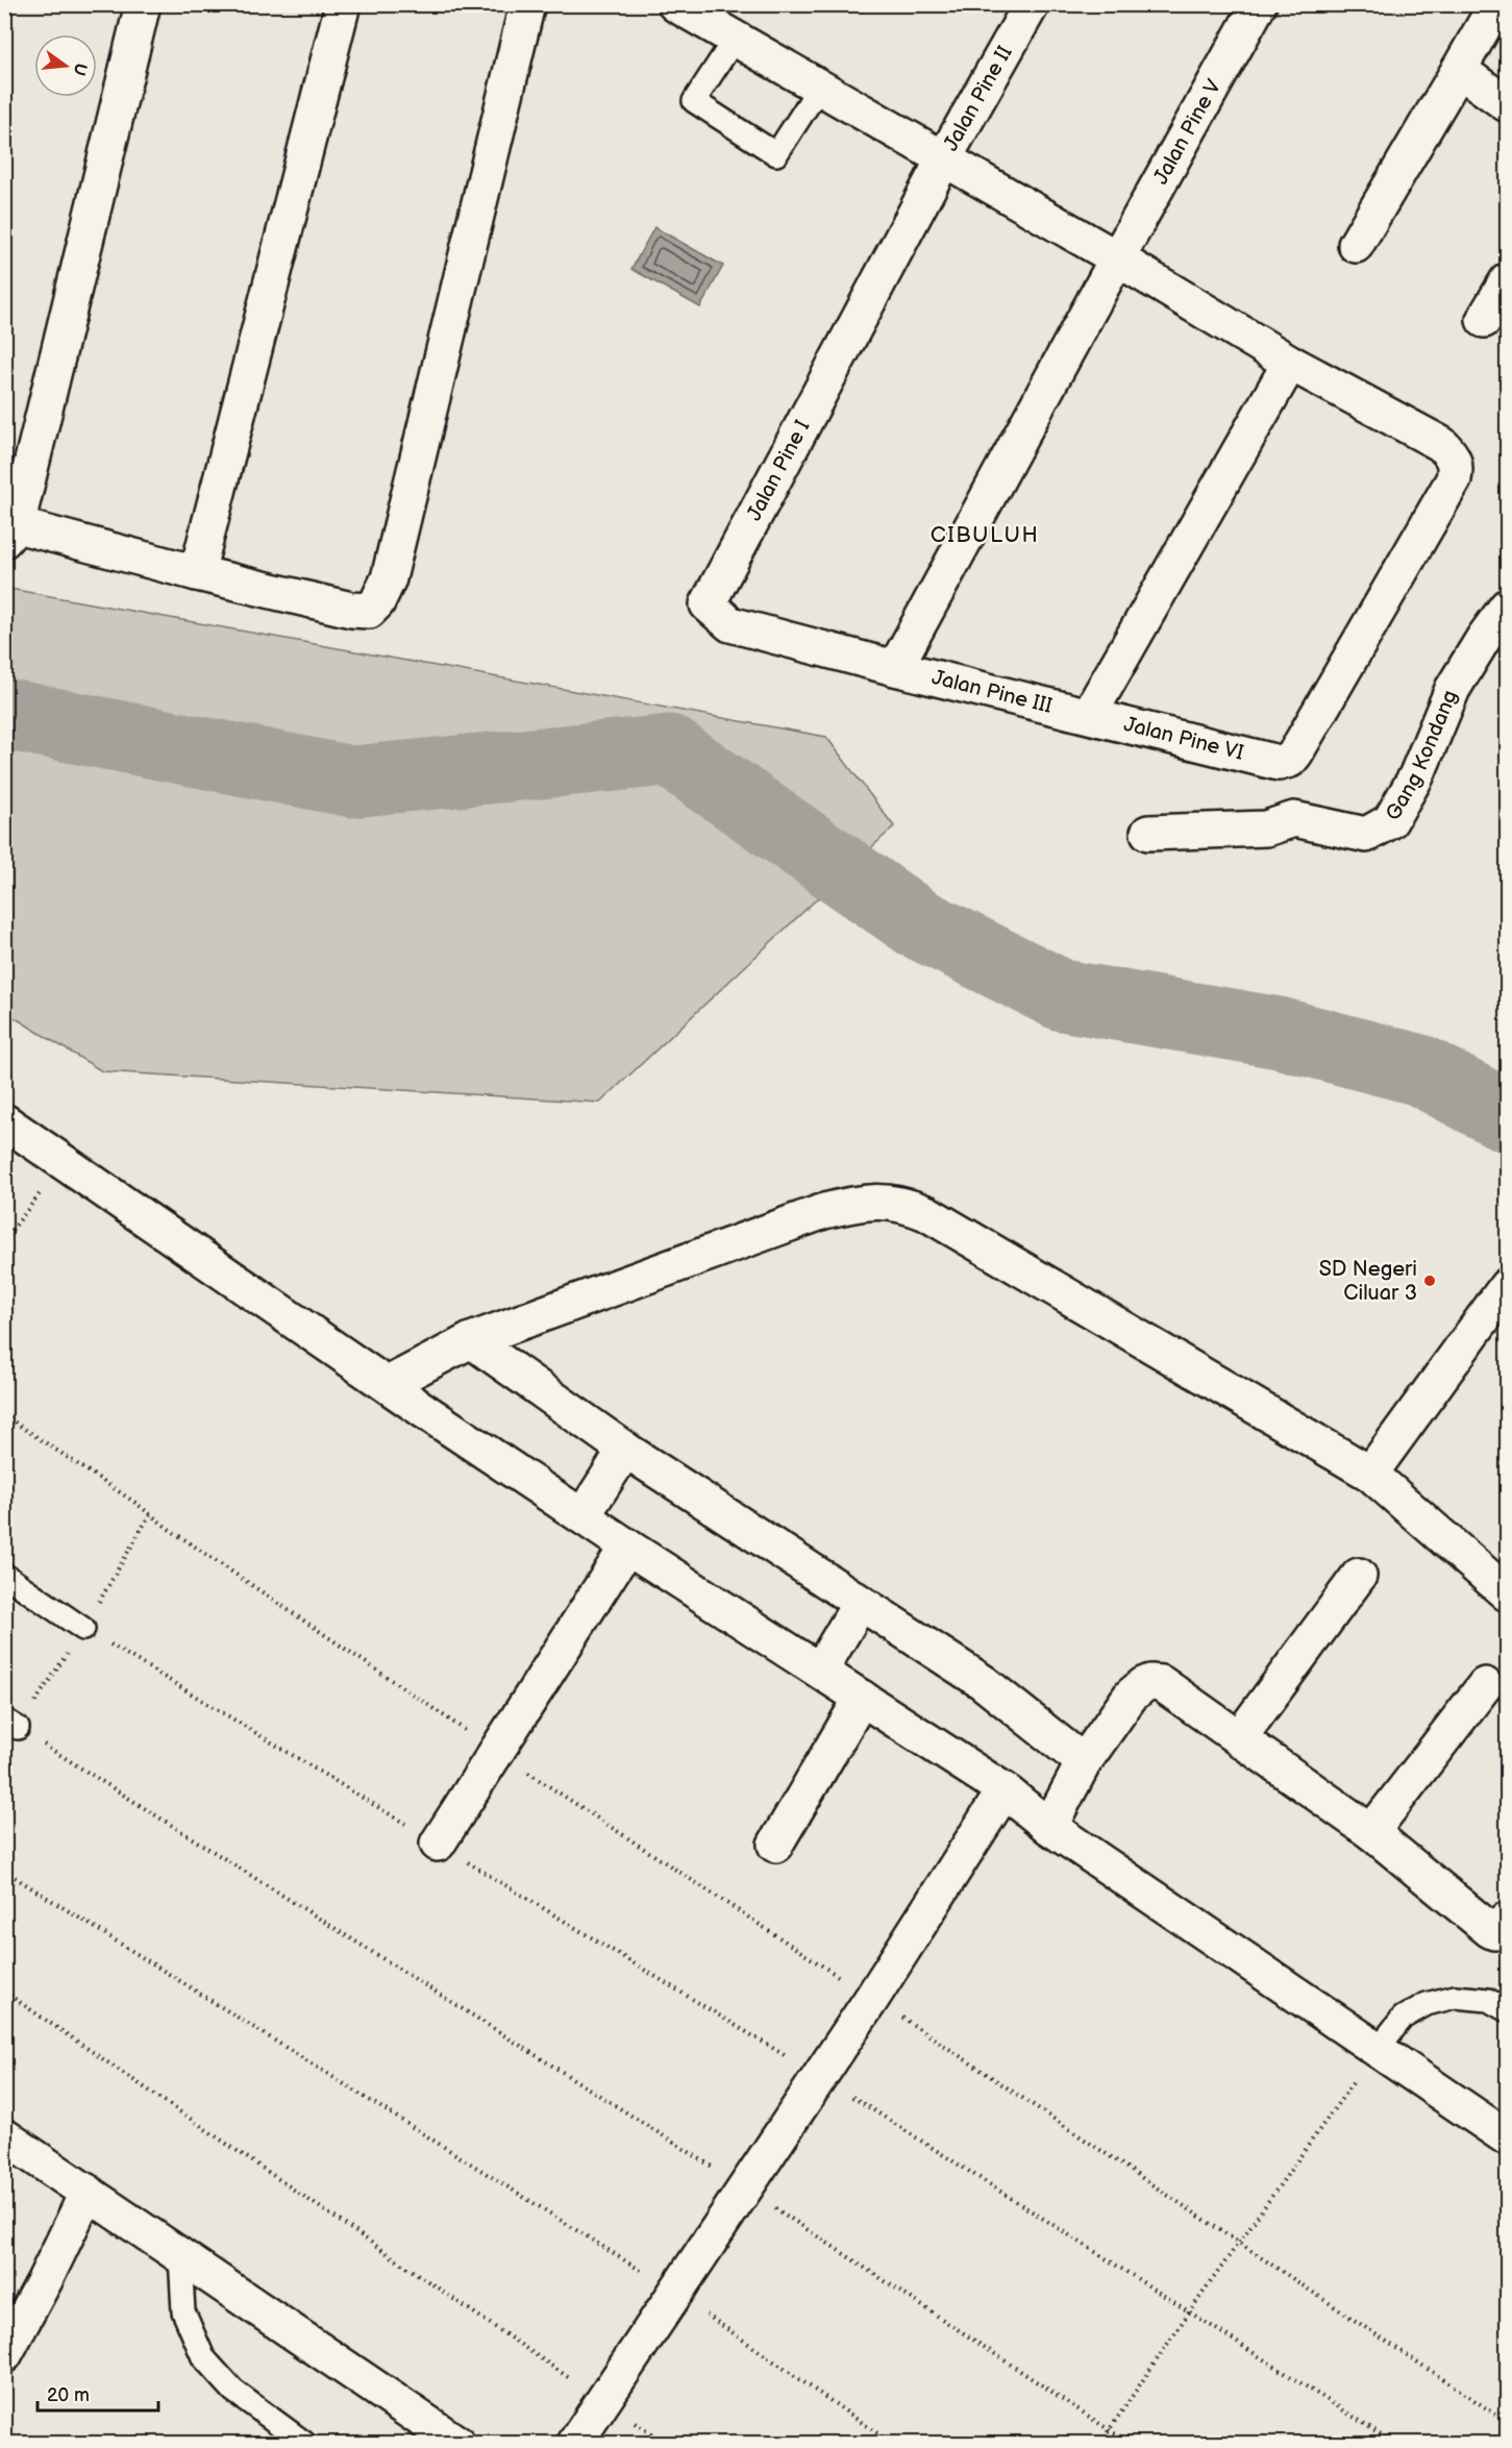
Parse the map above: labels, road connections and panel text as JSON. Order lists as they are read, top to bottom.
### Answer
{
  "streets": {
    "street": [
      "Jalan Pine II",
      "Jalan Pine V",
      "Jalan Pine I",
      "Jalan Pine III",
      "Jalan Pine VI",
      "Gang Kondang"
    ]
  },
  "crossings": [
    ["Jalan Pine II", "Jalan Pine I"],
    ["Jalan Pine V", "Jalan Pine I"],
    ["Jalan Pine V", "Jalan Pine III"],
    ["Jalan Pine I", "Jalan Pine III"],
    ["Jalan Pine III", "Jalan Pine VI"]
  ],
  "districts": ["CIBULUH"],
  "places": ["SD Negeri Ciluar 3"],
  "scale_bar": "20 m",
  "north": "right"
}
